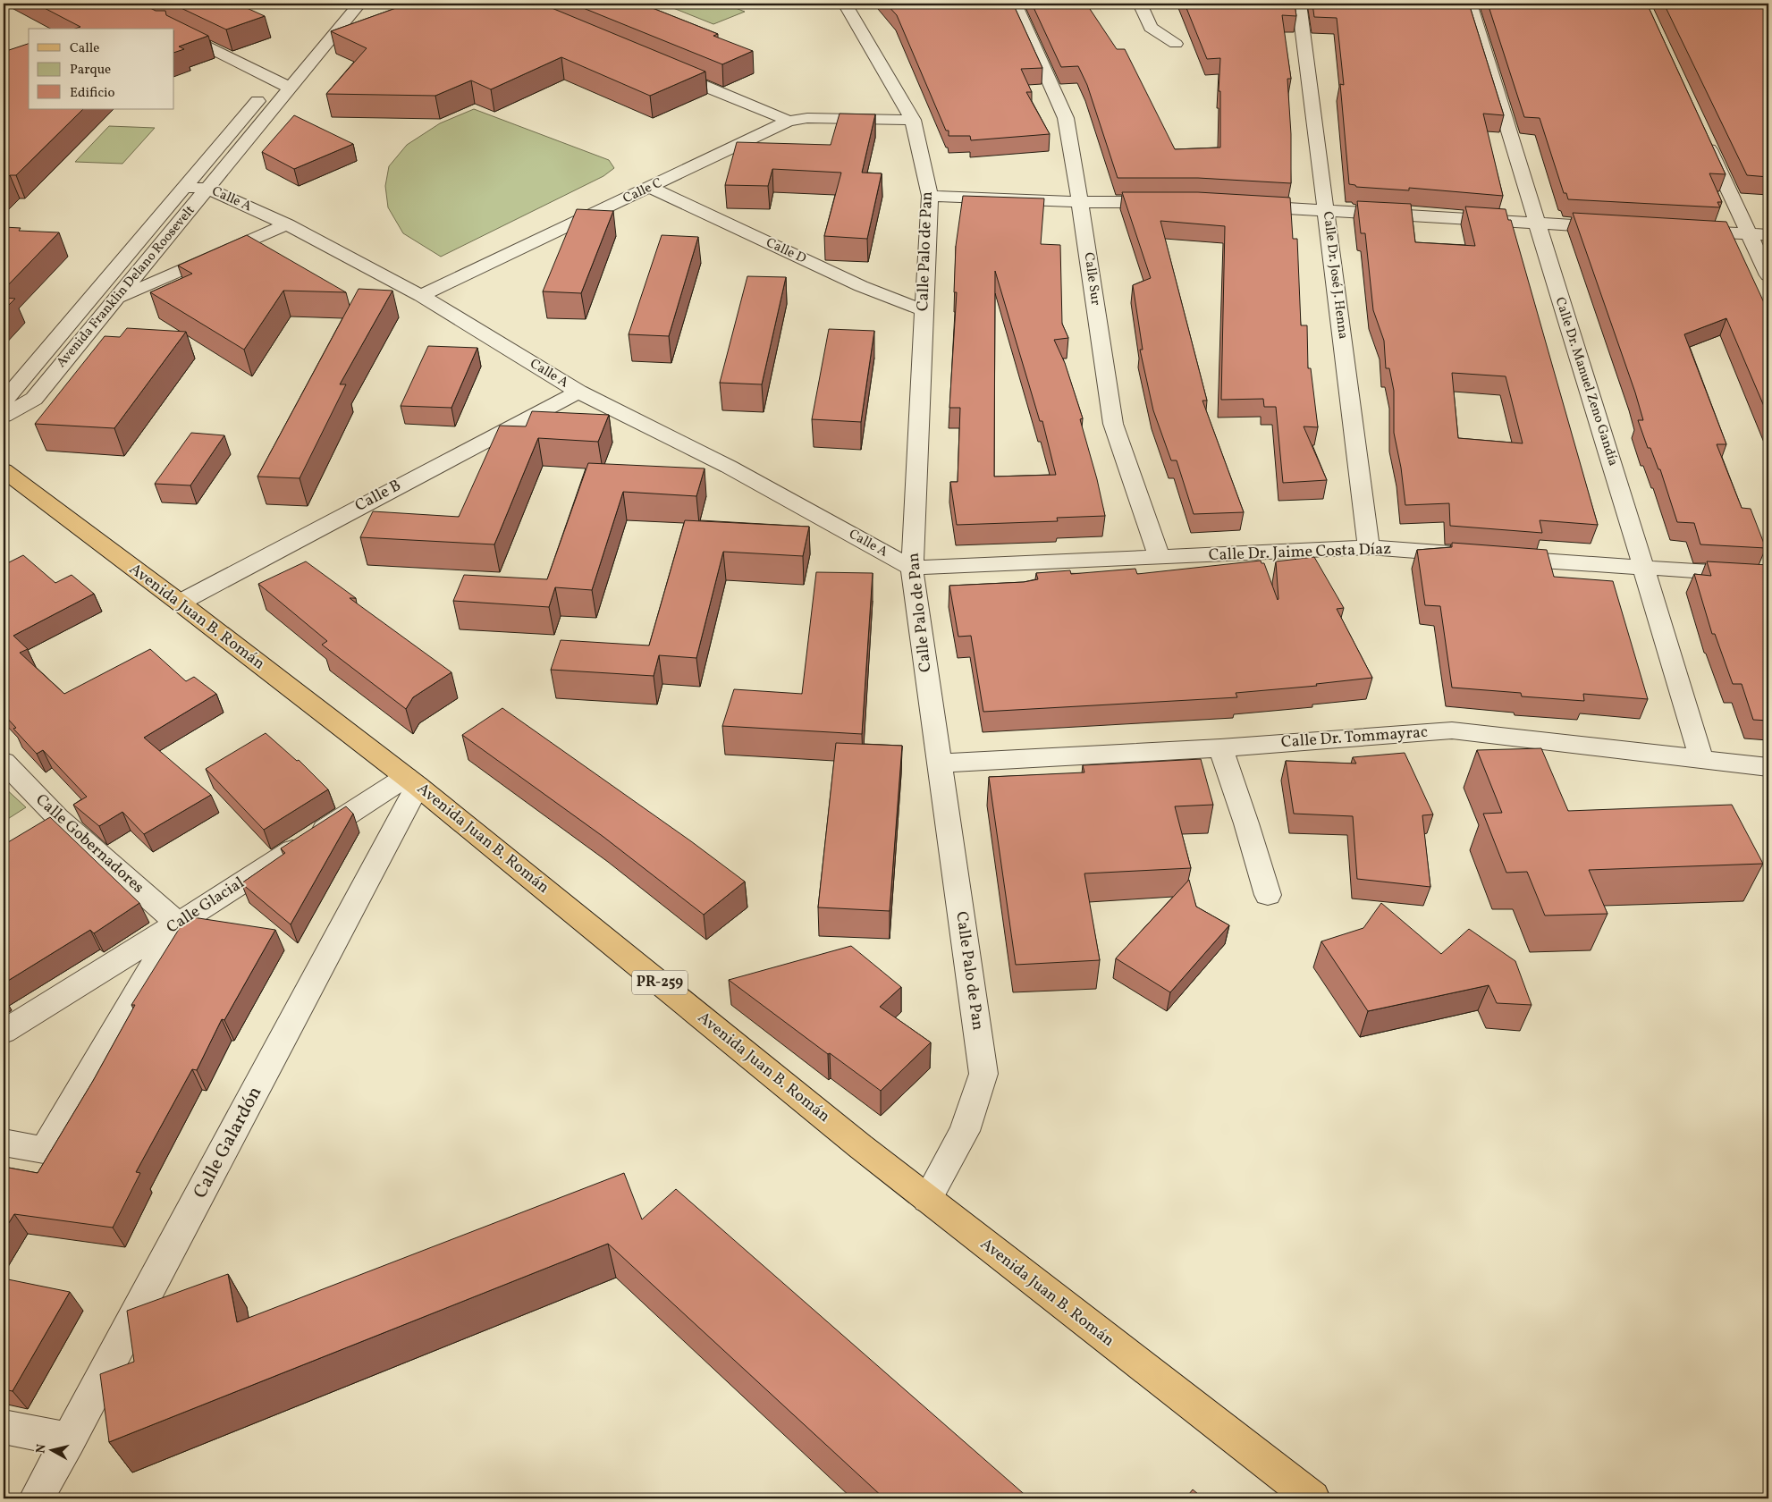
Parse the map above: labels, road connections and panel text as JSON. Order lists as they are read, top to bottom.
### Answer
{
  "streets": {
    "main road": ["Avenida Juan B. Román", "PR-259"],
    "street": [
      "Calle C",
      "Calle A",
      "Calle D",
      "Calle Palo de Pan",
      "Calle Dr. José J. Henna",
      "Calle Sur",
      "Avenida Franklin Delano Roosevelt",
      "Calle Dr. Manuel Zeno Gandía",
      "Calle B",
      "Calle Dr. Jaime Costa Díaz",
      "Calle Dr. Tommayrac",
      "Calle Gobernadores",
      "Calle Glacial",
      "Calle Galardón"
    ]
  },
  "crossings": [
    ["Calle C", "Calle A"],
    ["Calle C", "Calle D"],
    ["Calle A", "Calle Palo de Pan"],
    ["Calle A", "Avenida Franklin Delano Roosevelt"],
    ["Calle A", "Calle B"],
    ["Calle A", "Calle Dr. Jaime Costa Díaz"],
    ["Calle D", "Calle Palo de Pan"],
    ["Calle Palo de Pan", "Calle Dr. Jaime Costa Díaz"],
    ["Calle Palo de Pan", "Avenida Juan B. Román"],
    ["Calle Palo de Pan", "Calle Dr. Tommayrac"],
    ["Calle Dr. José J. Henna", "Calle Dr. Jaime Costa Díaz"],
    ["Calle Sur", "Calle Dr. Jaime Costa Díaz"],
    ["Calle Dr. Manuel Zeno Gandía", "Calle Dr. Tommayrac"],
    ["Calle B", "Avenida Juan B. Román"],
    ["Avenida Juan B. Román", "Calle Glacial"],
    ["Avenida Juan B. Román", "Calle Galardón"],
    ["Calle Gobernadores", "Calle Glacial"],
    ["Calle Glacial", "Calle Galardón"]
  ],
  "legend": ["Calle", "Parque", "Edificio"],
  "north": "left"
}
